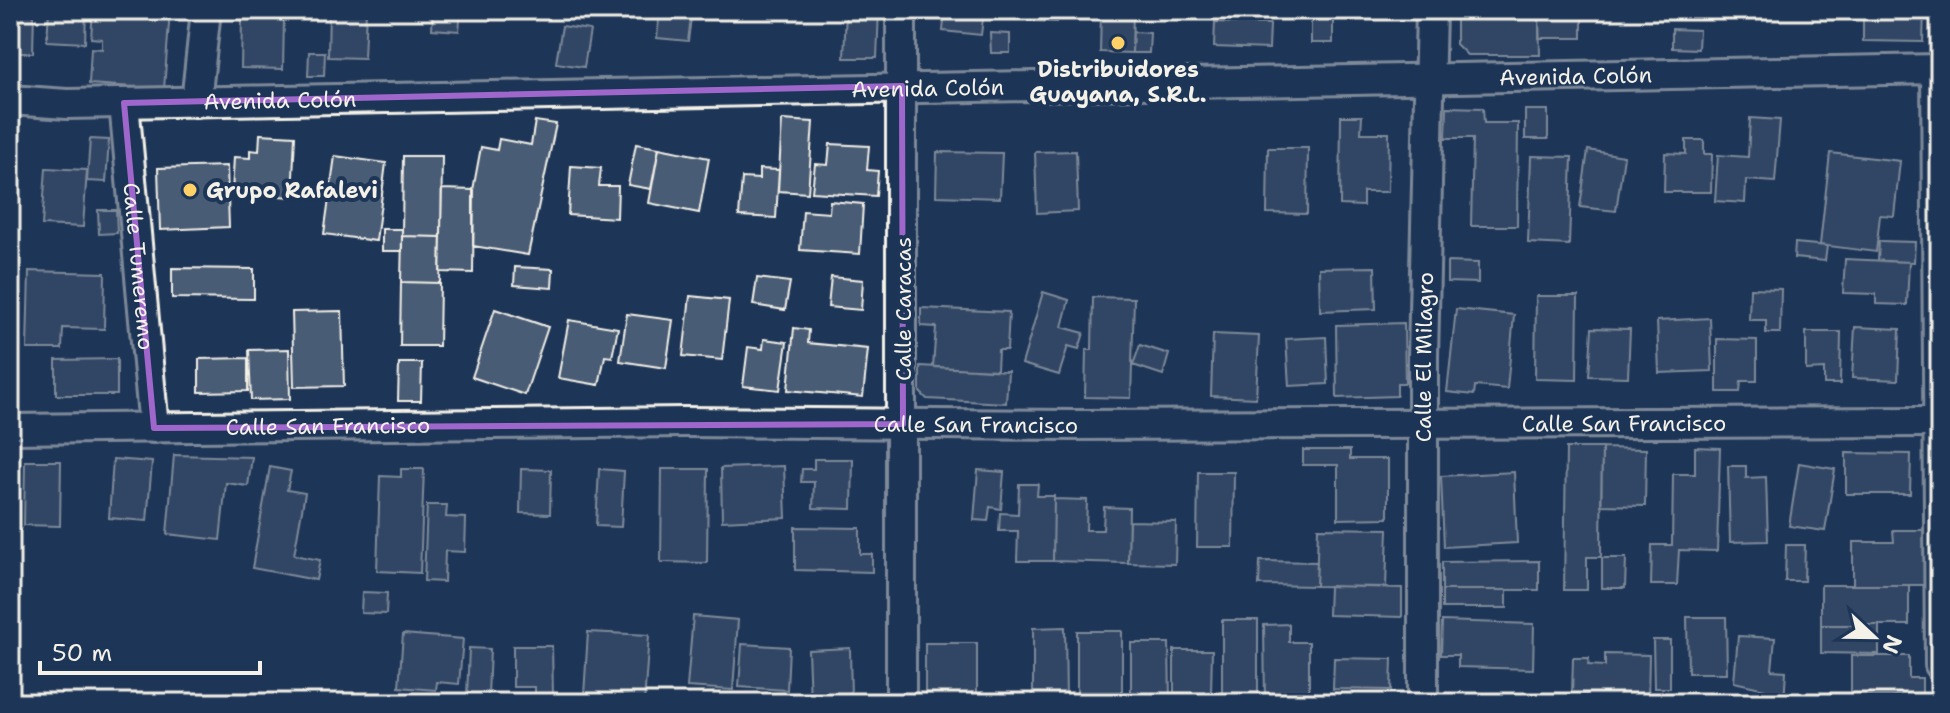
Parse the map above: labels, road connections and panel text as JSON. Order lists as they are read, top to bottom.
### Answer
{
  "streets": {
    "street": [
      "Avenida Colón",
      "Calle Tumeremo",
      "Calle Caracas",
      "Calle El Milagro",
      "Calle San Francisco"
    ]
  },
  "crossings": [
    ["Avenida Colón", "Calle Tumeremo"],
    ["Avenida Colón", "Calle Caracas"],
    ["Avenida Colón", "Calle El Milagro"],
    ["Calle Tumeremo", "Calle San Francisco"],
    ["Calle Caracas", "Calle San Francisco"],
    ["Calle El Milagro", "Calle San Francisco"]
  ],
  "places": ["Distribuidores Guayana, S.R.L.", "Grupo Rafalevi"],
  "scale_bar": "50 m",
  "north": "right"
}
